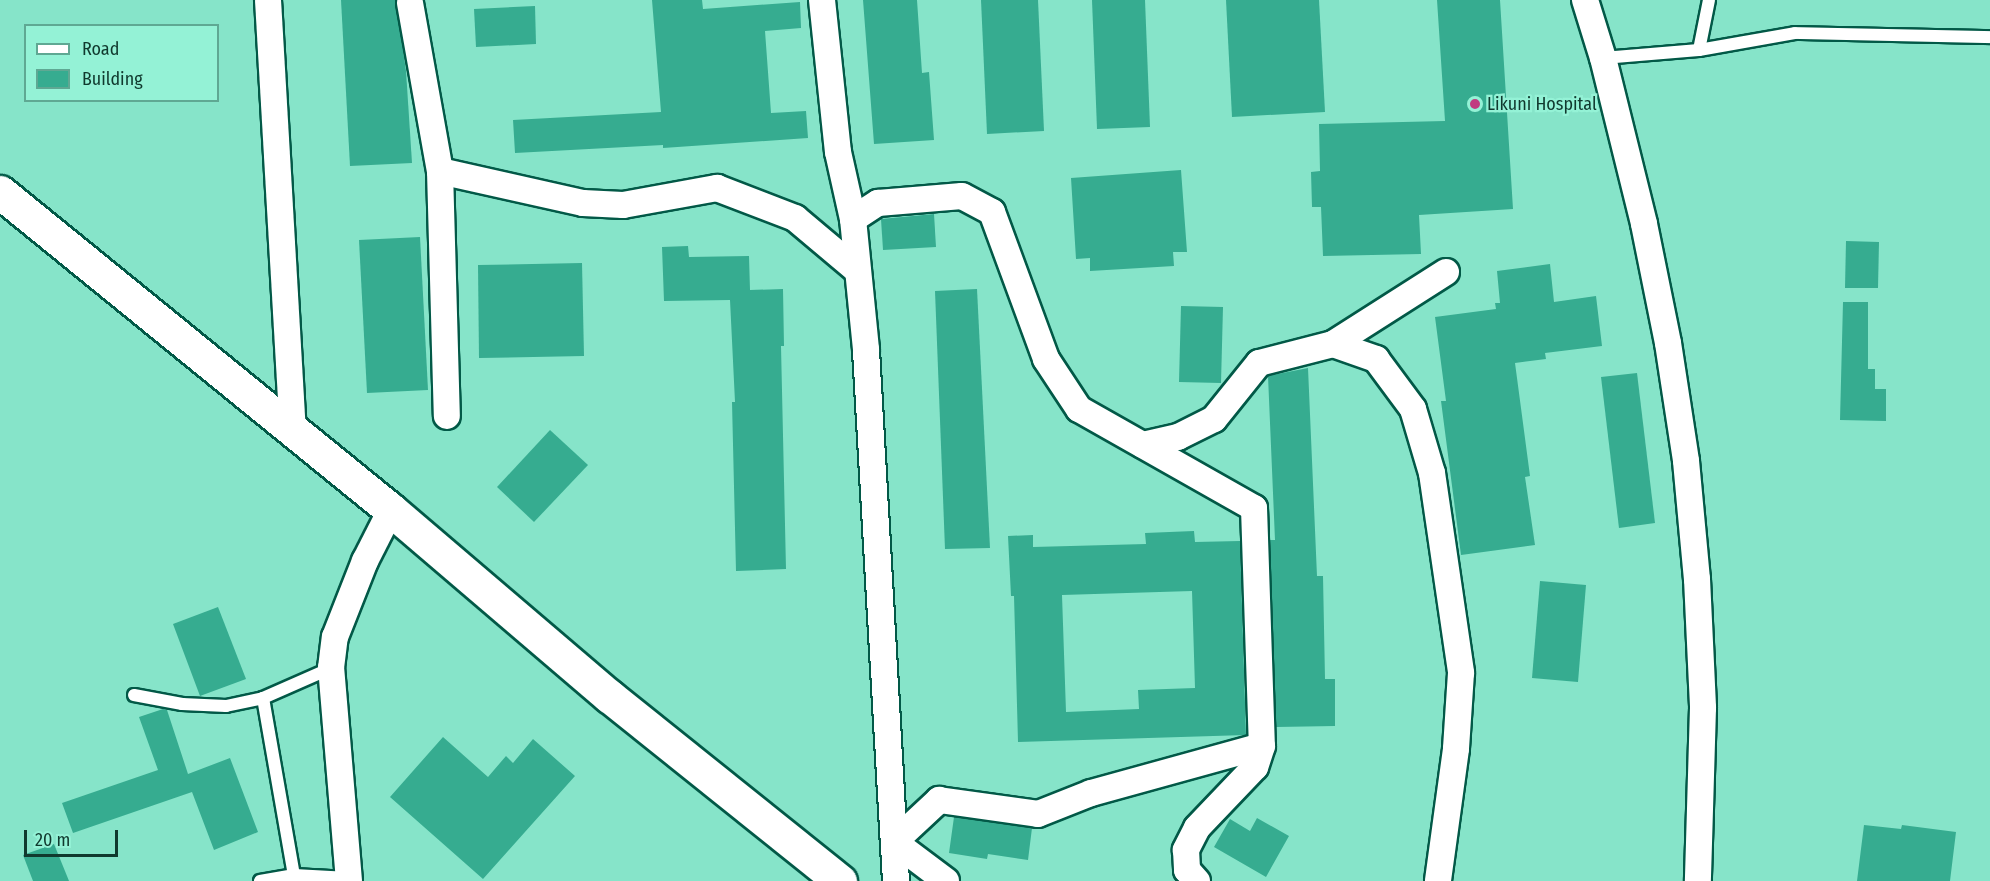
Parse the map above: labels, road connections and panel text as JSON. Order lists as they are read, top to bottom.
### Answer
{
  "places": ["Likuni Hospital"],
  "legend": ["Road", "Building"],
  "scale_bar": "20 m"
}
